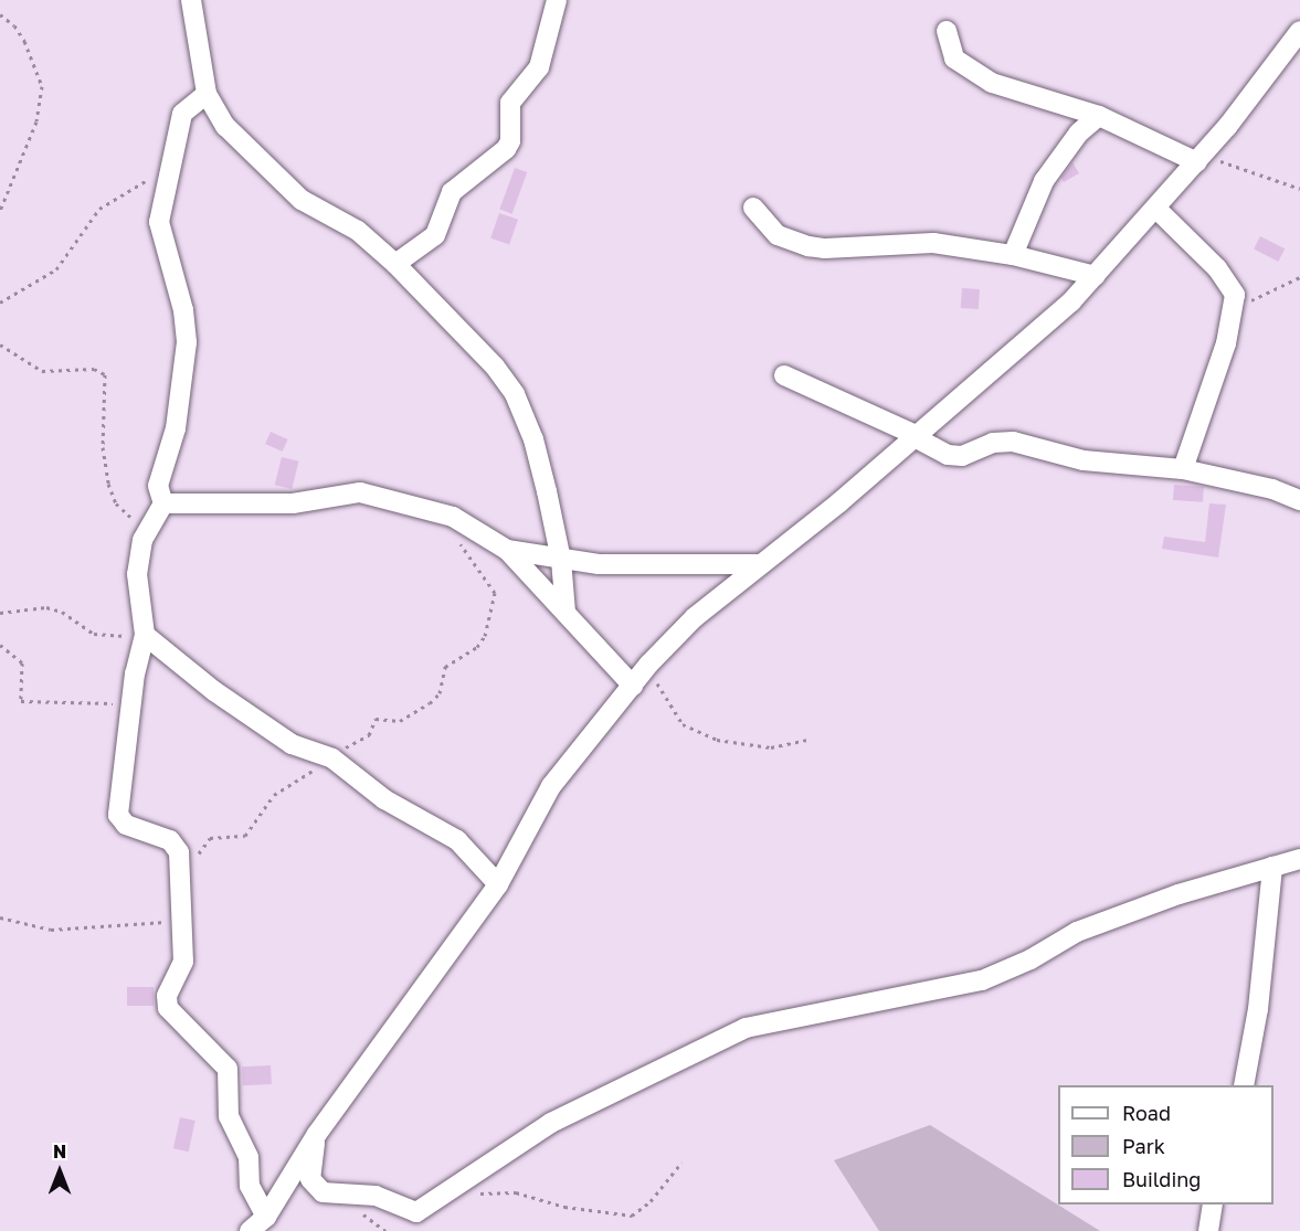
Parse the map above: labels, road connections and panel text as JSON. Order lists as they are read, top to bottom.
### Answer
{
  "legend": ["Road", "Park", "Building"],
  "north": "top"
}
